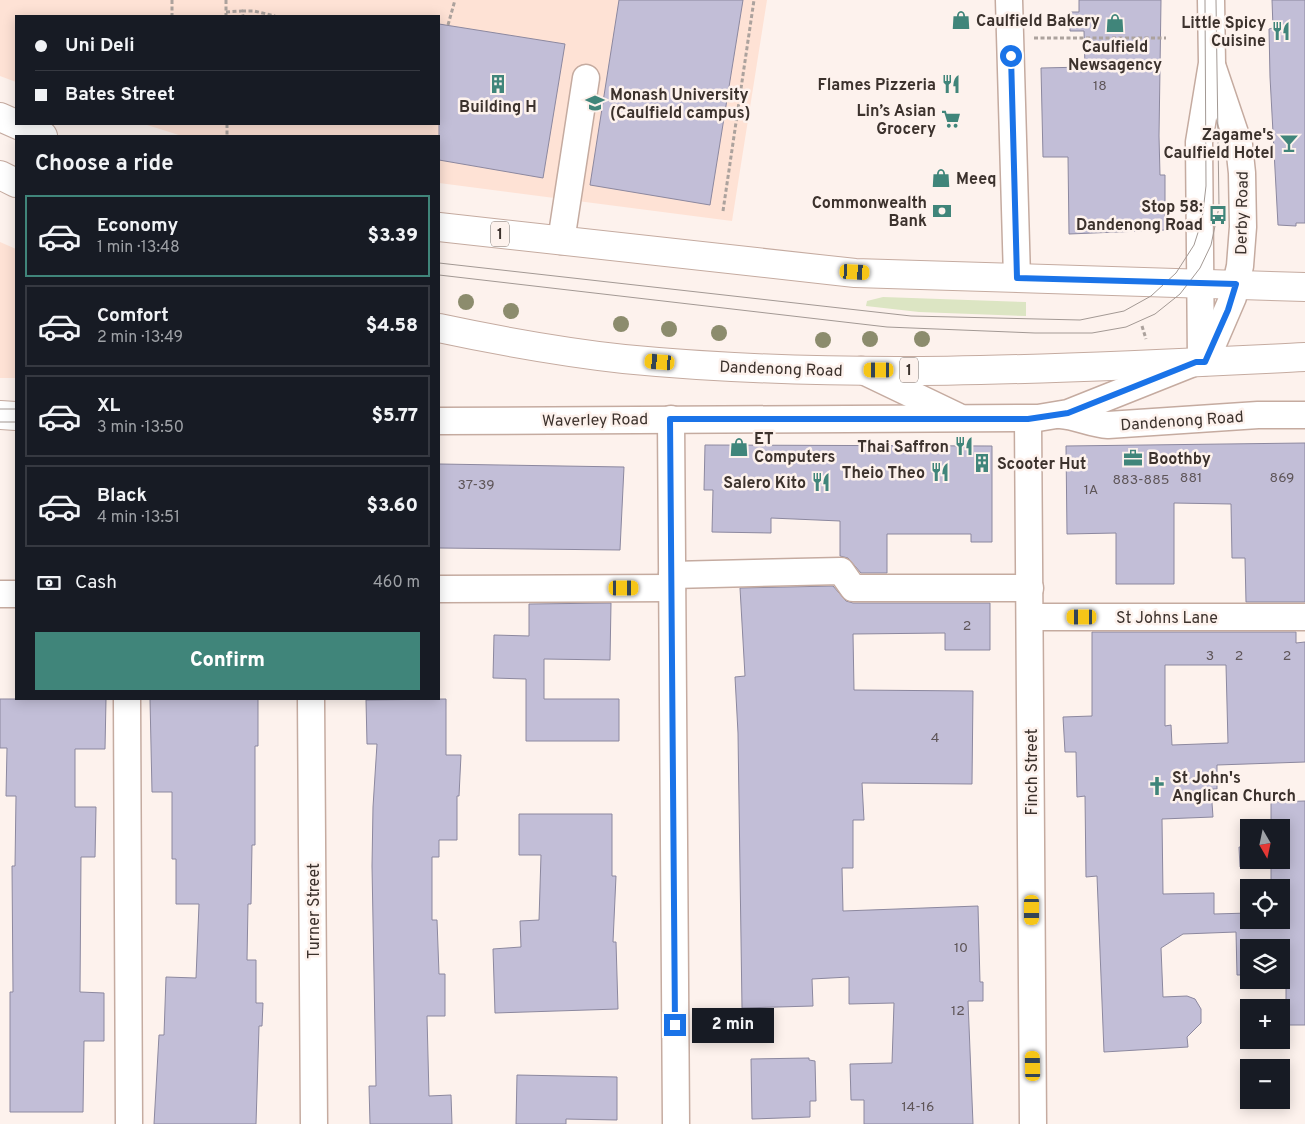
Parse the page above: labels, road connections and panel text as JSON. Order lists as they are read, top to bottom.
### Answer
{
  "streets": {
    "highway": ["1", "Dandenong Road"],
    "street": [
      "Derby Road",
      "Waverley Road",
      "St Johns Lane",
      "Finch Street",
      "Turner Street"
    ]
  },
  "crossings": [
    ["Derby Road", "1"],
    ["Derby Road", "Dandenong Road"],
    ["Derby Road", "Waverley Road"],
    ["Dandenong Road", "Waverley Road"],
    ["Waverley Road", "Finch Street"],
    ["St Johns Lane", "Finch Street"]
  ],
  "places": {
    "shop": [
      "Caulfield Bakery",
      "Caulfield Newsagency",
      "Meeq",
      "ET Computers"
    ],
    "restaurant": [
      "Little Spicy Cuisine",
      "Flames Pizzeria",
      "Thai Saffron",
      "Theio Theo",
      "Salero Kito"
    ],
    "building": ["Building H", "Scooter Hut"],
    "school or university": ["Monash University (Caulfield campus)"],
    "supermarket": ["Lin’s Asian Grocery"],
    "bar": ["Zagame's Caulfield Hotel"],
    "bank": ["Commonwealth Bank"],
    "bus stop": ["Stop 58: Dandenong Road"],
    "office": ["Boothby"],
    "church": ["St John's Anglican Church"]
  },
  "house_numbers": [
    "18",
    "881",
    "869",
    "883-885",
    "37-39",
    "1A",
    "2",
    "3",
    "2",
    "2",
    "4",
    "10",
    "12",
    "14-16"
  ],
  "north": "bottom",
  "page": {
    "banner": ["Uni Deli", "Bates Street"],
    "heading": "Choose a ride",
    "list": [
      {
        "name": "Economy",
        "note": "1 min · 13:48",
        "value": "$3.39"
      },
      {
        "name": "Comfort",
        "note": "2 min · 13:49",
        "value": "$4.58"
      },
      {
        "name": "XL",
        "note": "3 min · 13:50",
        "value": "$5.77"
      },
      {
        "name": "Black",
        "note": "4 min · 13:51",
        "value": "$3.60"
      }
    ],
    "pay": ["Cash", "460 m"],
    "buttons": "Confirm",
    "map_buttons": ["+", "−"],
    "bubble": "2 min"
  }
}
